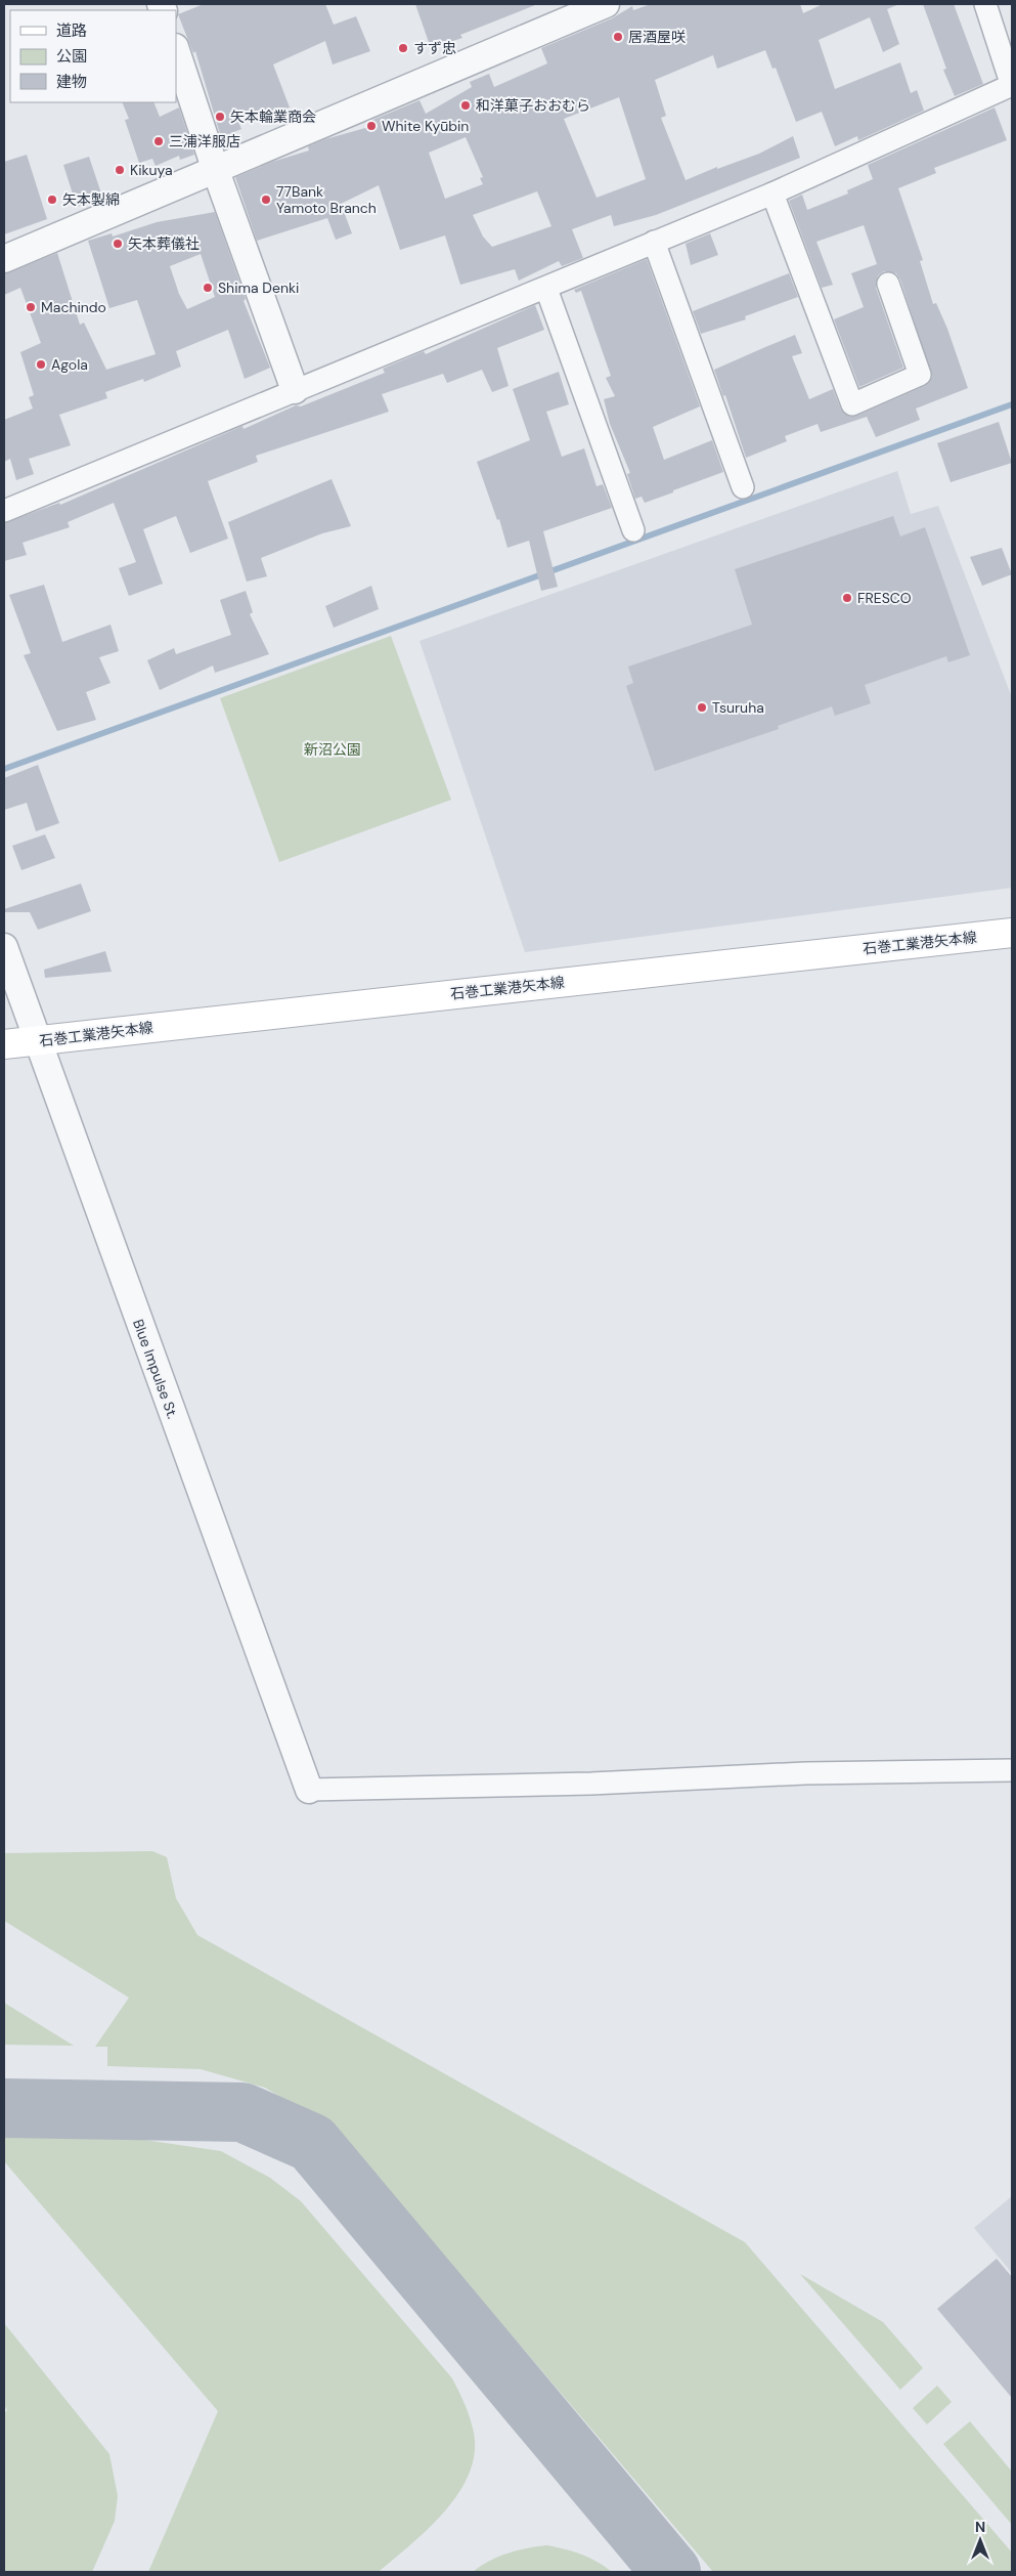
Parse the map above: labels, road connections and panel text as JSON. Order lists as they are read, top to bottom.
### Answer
{
  "streets": {
    "main road": ["石巻工業港矢本線"],
    "street": ["Blue Impulse St."]
  },
  "crossings": [
    ["石巻工業港矢本線", "Blue Impulse St."]
  ],
  "parks": ["新沼公園"],
  "places": [
    "居酒屋咲",
    "すず忠",
    "和洋菓子おおむら",
    "矢本輪業商会",
    "White Kyūbin",
    "三浦洋服店",
    "Kikuya",
    "矢本製綿",
    "77Bank Yamoto Branch",
    "矢本葬儀社",
    "Shima Denki",
    "Machindo",
    "Agola",
    "FRESCO",
    "Tsuruha"
  ],
  "legend": ["道路", "公園", "建物"],
  "north": "top"
}
